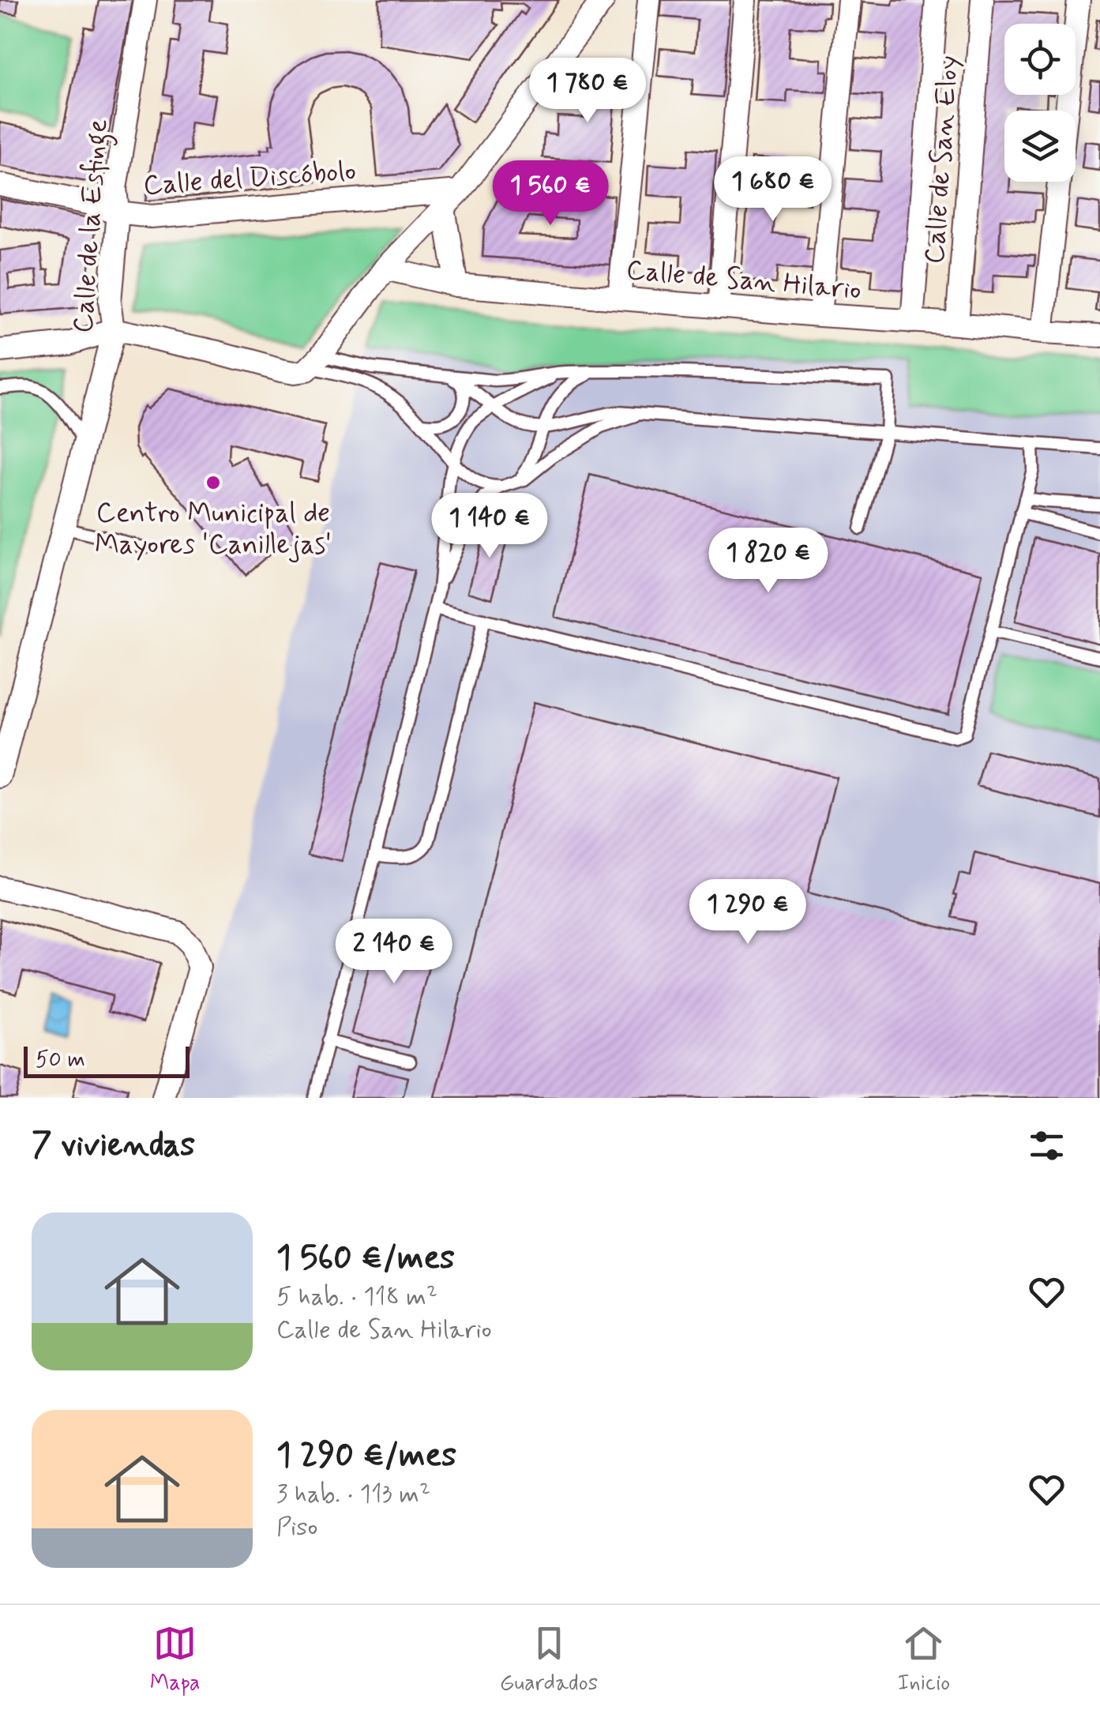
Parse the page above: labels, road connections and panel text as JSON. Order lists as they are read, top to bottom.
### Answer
{
  "streets": {
    "street": [
      "Calle de San Eloy",
      "Calle del Discóbolo",
      "Calle de la Esfinge",
      "Calle de San Hilario"
    ]
  },
  "crossings": [
    ["Calle de San Eloy", "Calle de San Hilario"],
    ["Calle del Discóbolo", "Calle de la Esfinge"]
  ],
  "places": ["Centro Municipal de Mayores 'Canillejas'"],
  "scale_bar": "50 m",
  "page": {
    "price": [
      "1 780 €",
      "1 680 €",
      "1 560 €",
      "1 140 €",
      "1 820 €",
      "1 290 €",
      "2 140 €"
    ],
    "scale": "50 m",
    "heading": "7 viviendas",
    "list": [
      {
        "name": "1 560 €/mes",
        "note": "5 hab. · 118 m² · Calle de San Hilario"
      },
      {
        "name": "1 290 €/mes",
        "note": "3 hab. · 113 m² · Piso"
      }
    ],
    "tabs": ["Mapa", "Guardados", "Inicio"]
  }
}
